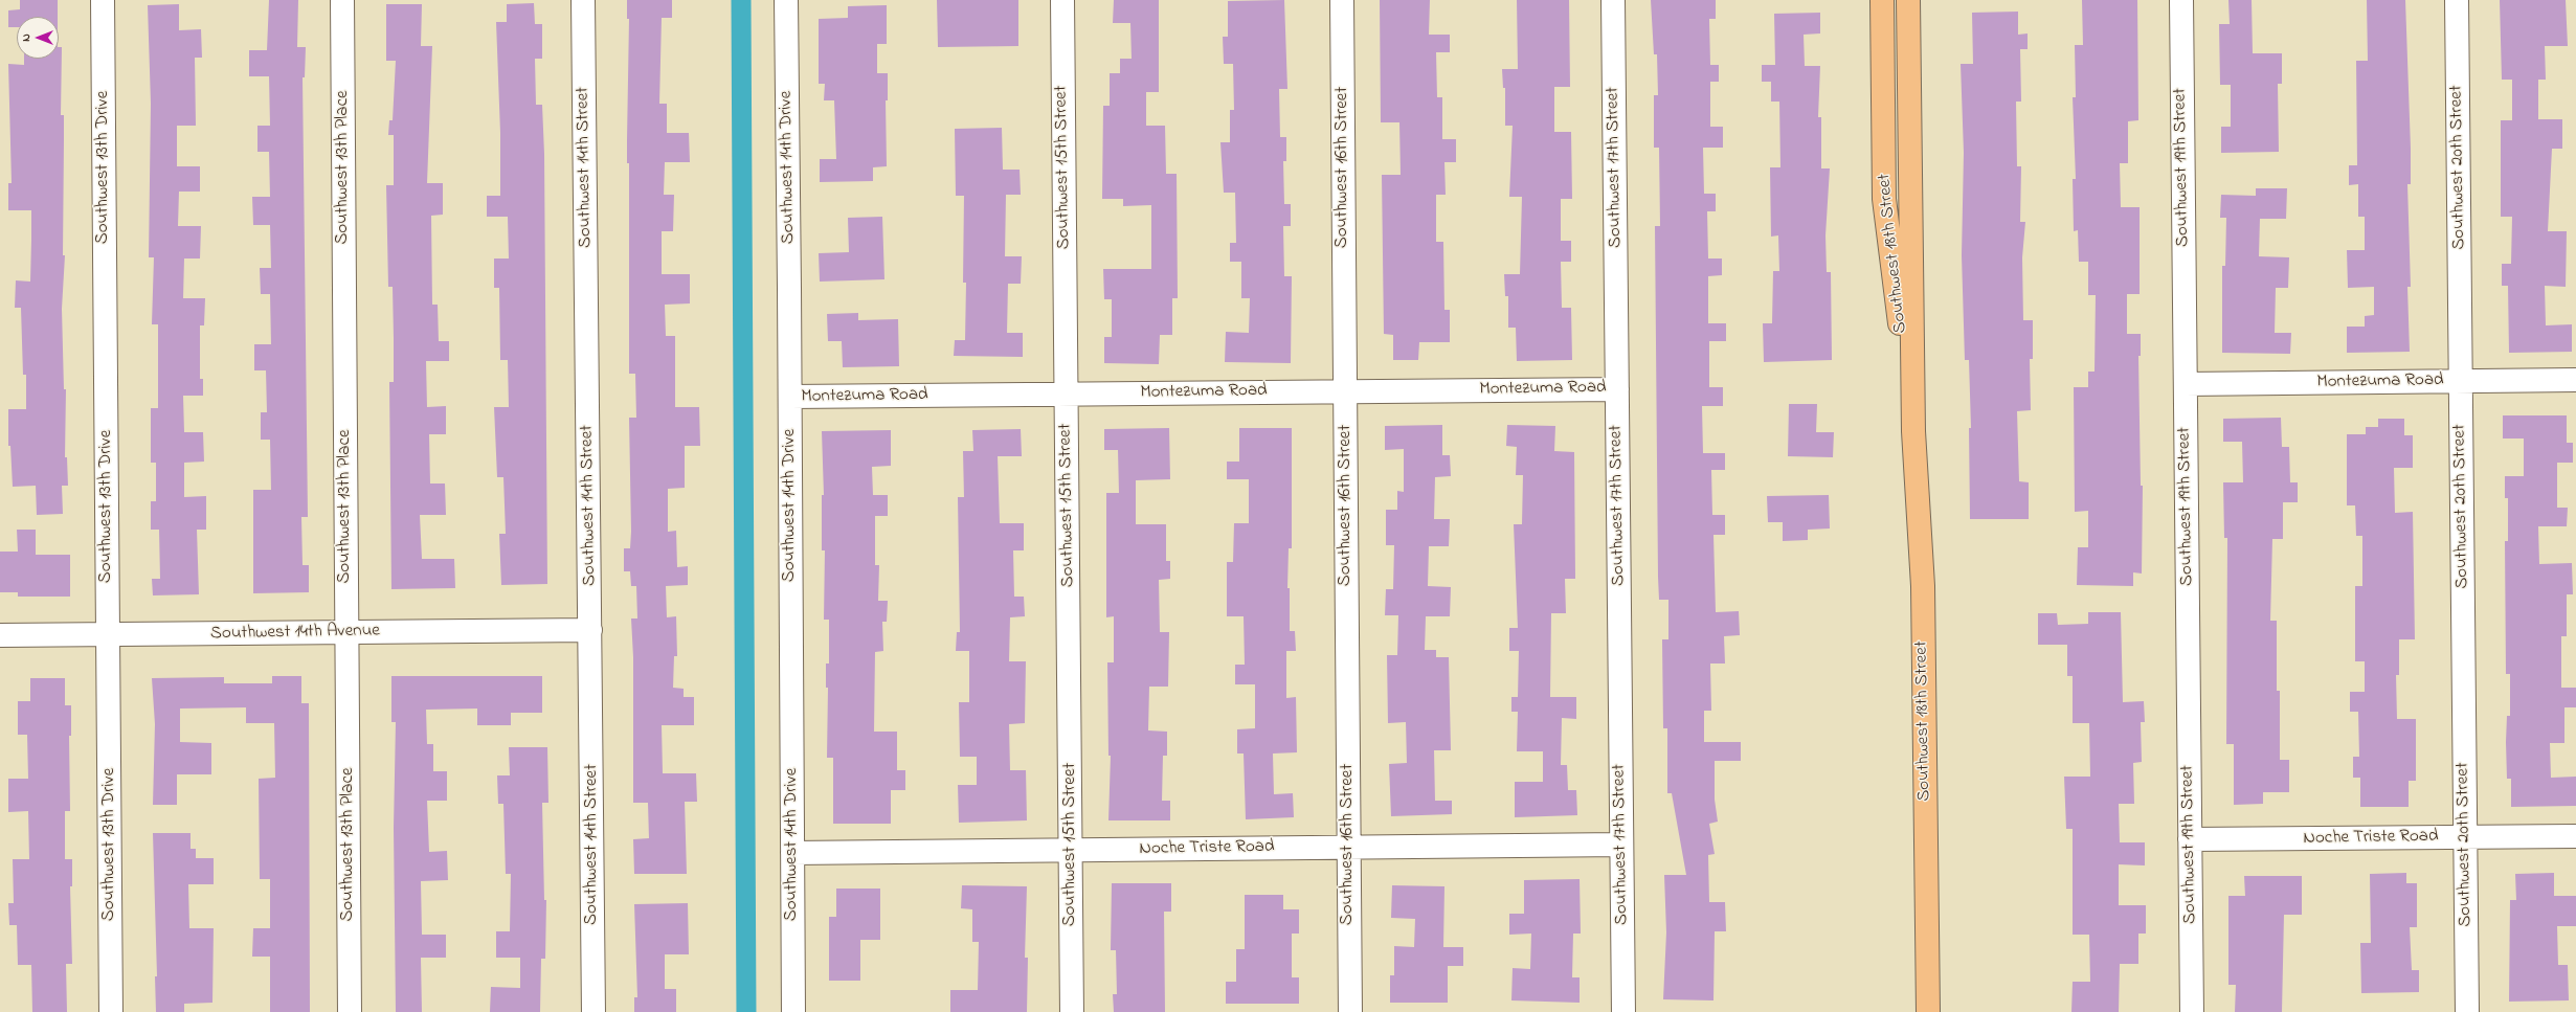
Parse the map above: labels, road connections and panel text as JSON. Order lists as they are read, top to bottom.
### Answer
{
  "streets": {
    "main road": ["Southwest 18th Street"],
    "street": [
      "Southwest 13th Drive",
      "Southwest 13th Place",
      "Southwest 14th Street",
      "Southwest 14th Drive",
      "Southwest 15th Street",
      "Southwest 16th Street",
      "Southwest 17th Street",
      "Southwest 19th Street",
      "Southwest 20th Street",
      "Montezuma Road",
      "Southwest 14th Avenue",
      "Noche Triste Road"
    ]
  },
  "crossings": [
    ["Southwest 13th Drive", "Southwest 14th Avenue"],
    ["Southwest 13th Place", "Southwest 14th Avenue"],
    ["Southwest 14th Street", "Southwest 14th Avenue"],
    ["Southwest 14th Drive", "Montezuma Road"],
    ["Southwest 14th Drive", "Noche Triste Road"],
    ["Southwest 15th Street", "Montezuma Road"],
    ["Southwest 15th Street", "Noche Triste Road"],
    ["Southwest 16th Street", "Montezuma Road"],
    ["Southwest 16th Street", "Noche Triste Road"],
    ["Southwest 17th Street", "Montezuma Road"],
    ["Southwest 17th Street", "Noche Triste Road"],
    ["Southwest 19th Street", "Montezuma Road"],
    ["Southwest 19th Street", "Noche Triste Road"],
    ["Southwest 20th Street", "Montezuma Road"],
    ["Southwest 20th Street", "Noche Triste Road"]
  ],
  "north": "left"
}
